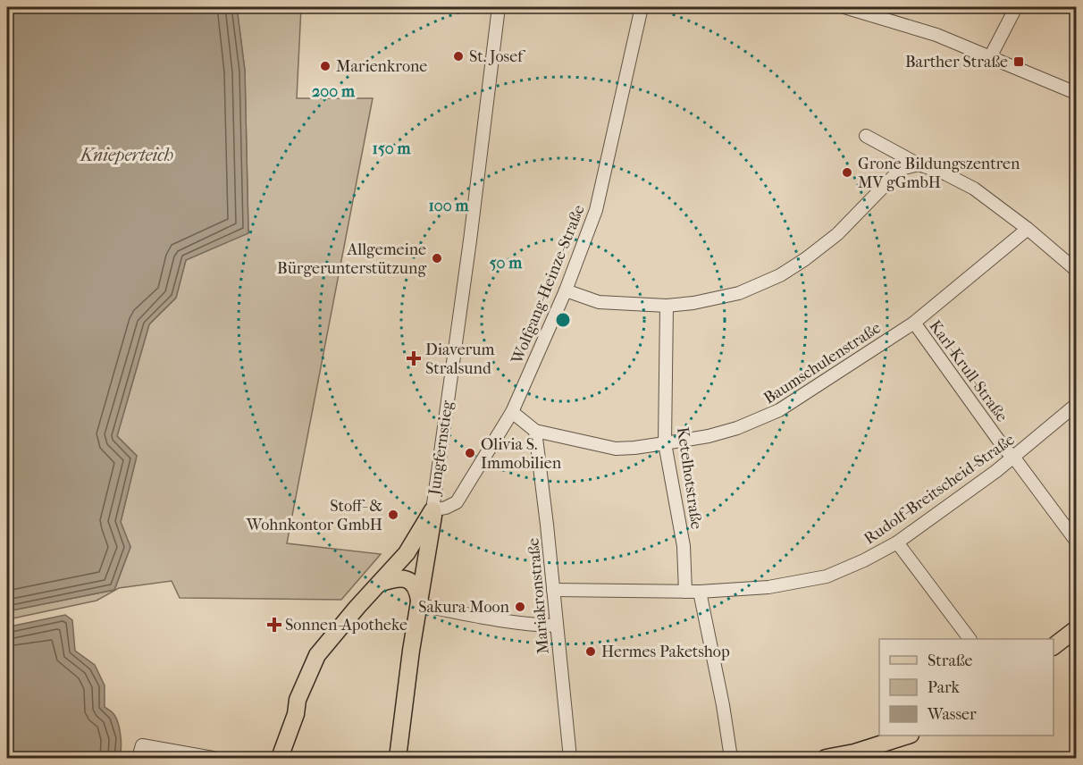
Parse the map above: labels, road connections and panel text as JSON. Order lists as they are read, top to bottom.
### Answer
{
  "streets": {
    "main road": ["Jungfernstieg"],
    "street": [
      "Wolfgang-Heinze-Straße",
      "Baumschulenstraße",
      "Karl-Krull-Straße",
      "Ketelhotstraße",
      "Rudolf-Breitscheid-Straße",
      "Mariakronstraße"
    ]
  },
  "crossings": [
    ["Wolfgang-Heinze-Straße", "Baumschulenstraße"],
    ["Wolfgang-Heinze-Straße", "Jungfernstieg"],
    ["Baumschulenstraße", "Karl-Krull-Straße"],
    ["Baumschulenstraße", "Ketelhotstraße"],
    ["Baumschulenstraße", "Mariakronstraße"],
    ["Karl-Krull-Straße", "Rudolf-Breitscheid-Straße"],
    ["Ketelhotstraße", "Rudolf-Breitscheid-Straße"],
    ["Rudolf-Breitscheid-Straße", "Mariakronstraße"]
  ],
  "water": ["Knieperteich"],
  "places": {
    "other": [
      "St. Josef",
      "Marienkrone",
      "Grone Bildungszentren MV gGmbH",
      "Allgemeine Bürgerunterstützung",
      "Olivia S. Immobilien",
      "Stoff- & Wohnkontor GmbH",
      "Sakura Moon",
      "Hermes Paketshop"
    ],
    "transit": ["Barther Straße"],
    "health": ["Diaverum Stralsund", "Sonnen-Apotheke"]
  },
  "legend": ["Straße", "Park", "Wasser"],
  "rings": [
    "200 m",
    "150 m",
    "100 m",
    "50 m"
  ]
}
